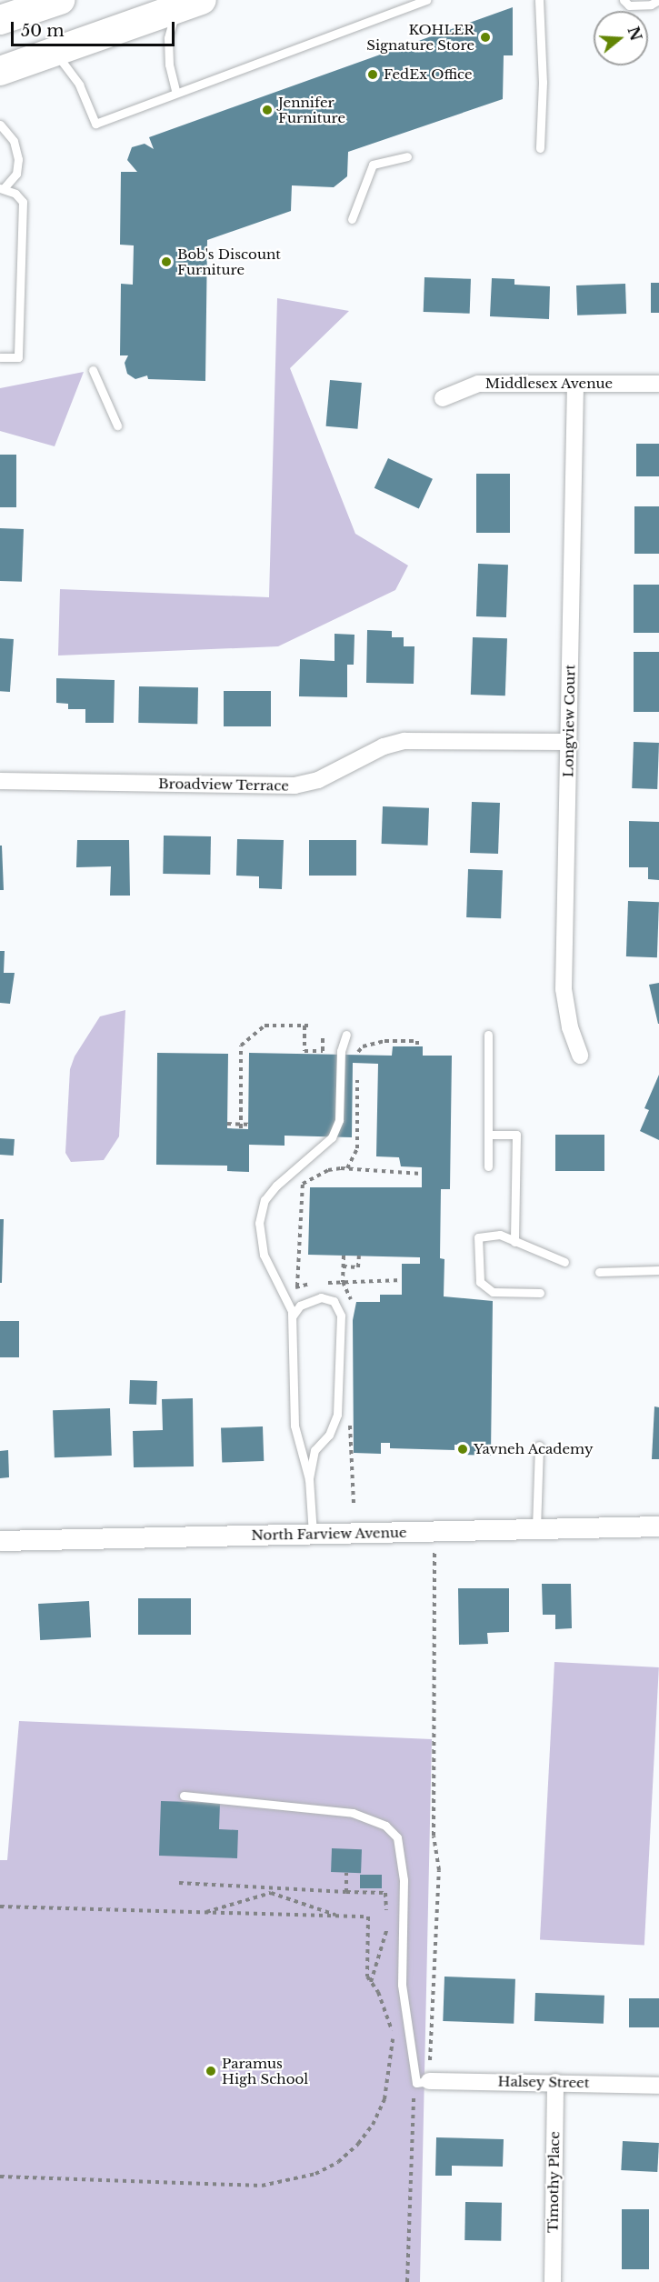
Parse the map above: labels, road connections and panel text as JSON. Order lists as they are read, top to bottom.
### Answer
{
  "streets": {
    "street": [
      "Middlesex Avenue",
      "Longview Court",
      "Broadview Terrace",
      "North Farview Avenue",
      "Halsey Street",
      "Timothy Place"
    ]
  },
  "crossings": [
    ["Middlesex Avenue", "Longview Court"],
    ["Longview Court", "Broadview Terrace"],
    ["Halsey Street", "Timothy Place"]
  ],
  "places": [
    "KOHLER Signature Store",
    "FedEx Office",
    "Jennifer Furniture",
    "Bob's Discount Furniture",
    "Yavneh Academy",
    "Paramus High School"
  ],
  "scale_bar": "50 m",
  "north": "right"
}
